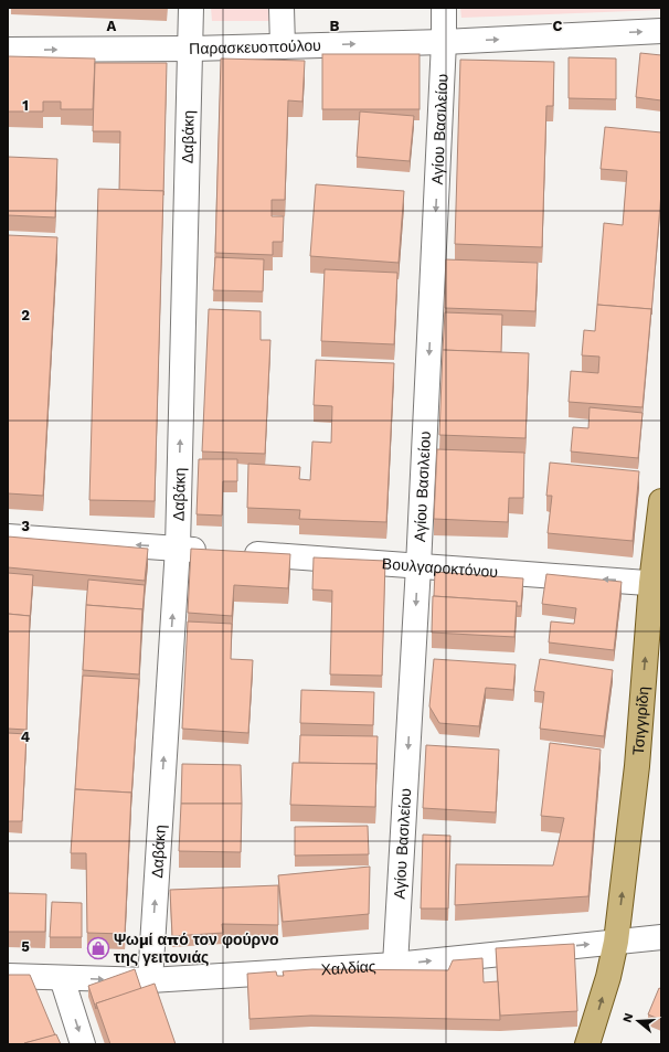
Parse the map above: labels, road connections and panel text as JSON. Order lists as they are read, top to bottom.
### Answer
{
  "streets": {
    "main road": ["Τσιγγιρίδη"],
    "street": [
      "Παρασκευοπούλου",
      "Αγίου Βασιλείου",
      "Δαβάκη",
      "Βουλγαροκτόνου",
      "Χαλδίας"
    ]
  },
  "crossings": [
    ["Παρασκευοπούλου", "Αγίου Βασιλείου"],
    ["Παρασκευοπούλου", "Δαβάκη"],
    ["Αγίου Βασιλείου", "Βουλγαροκτόνου"],
    ["Αγίου Βασιλείου", "Χαλδίας"],
    ["Δαβάκη", "Χαλδίας"],
    ["Βουλγαροκτόνου", "Τσιγγιρίδη"],
    ["Τσιγγιρίδη", "Χαλδίας"]
  ],
  "one_way": [
    "Παρασκευοπούλου",
    "Αγίου Βασιλείου",
    "Δαβάκη",
    "Βουλγαροκτόνου",
    "Τσιγγιρίδη",
    "Χαλδίας"
  ],
  "places": {
    "shop": ["Ψωμί από τον φούρνο της γειτονιάς"]
  },
  "north": "left",
  "grid": {
    "columns": ["A", "B", "C"],
    "rows": [
      "1",
      "2",
      "3",
      "4",
      "5"
    ]
  }
}
